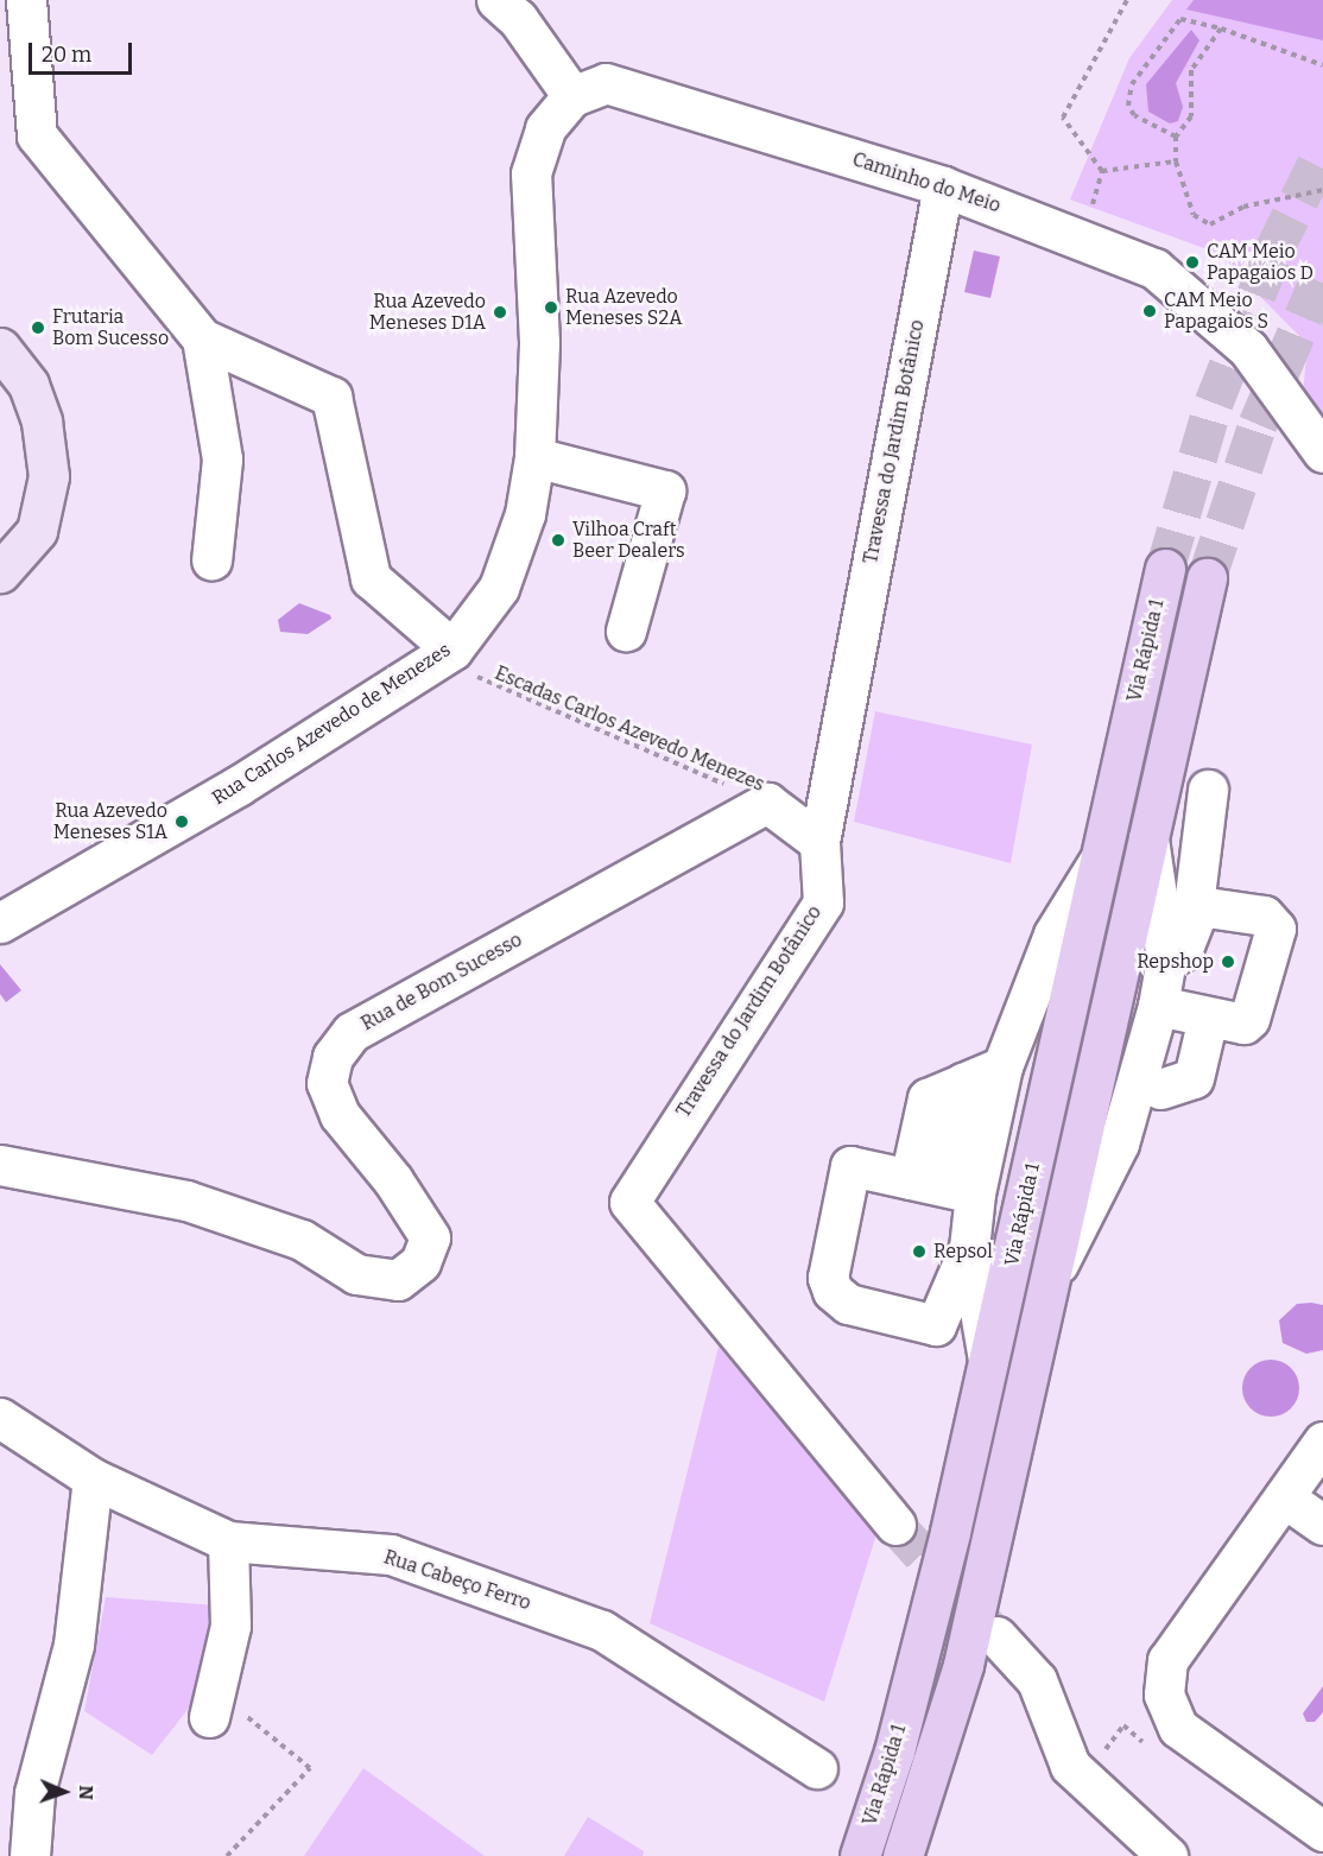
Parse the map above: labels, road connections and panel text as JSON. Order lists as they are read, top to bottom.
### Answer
{
  "streets": {
    "highway": ["Via Rápida 1"],
    "street": [
      "Caminho do Meio",
      "Travessa do Jardim Botânico",
      "Rua Carlos Azevedo de Menezes",
      "Rua de Bom Sucesso",
      "Rua Cabeço Ferro"
    ],
    "path": ["Escadas Carlos Azevedo Menezes"]
  },
  "crossings": [
    ["Caminho do Meio", "Travessa do Jardim Botânico"],
    ["Caminho do Meio", "Rua Carlos Azevedo de Menezes"],
    ["Escadas Carlos Azevedo Menezes", "Rua de Bom Sucesso"]
  ],
  "places": [
    "CAM Meio Papagaios D",
    "Rua Azevedo Meneses S2A",
    "CAM Meio Papagaios S",
    "Rua Azevedo Meneses D1A",
    "Frutaria Bom Sucesso",
    "Vilhoa Craft Beer Dealers",
    "Rua Azevedo Meneses S1A",
    "Repshop",
    "Repsol"
  ],
  "scale_bar": "20 m",
  "north": "right"
}
